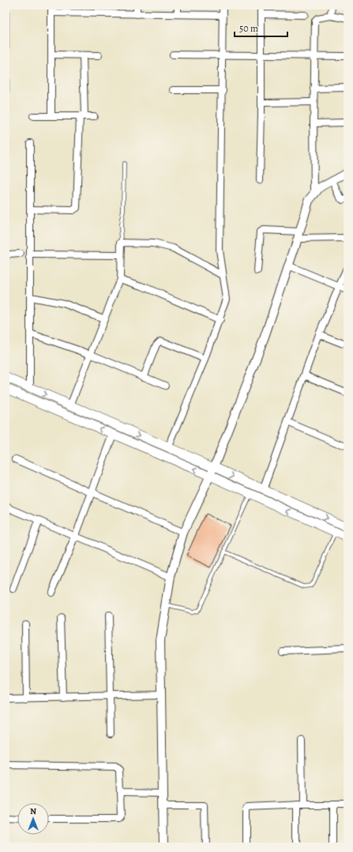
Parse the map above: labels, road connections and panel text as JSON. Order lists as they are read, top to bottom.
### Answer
{
  "scale_bar": "50 m",
  "north": "top"
}
